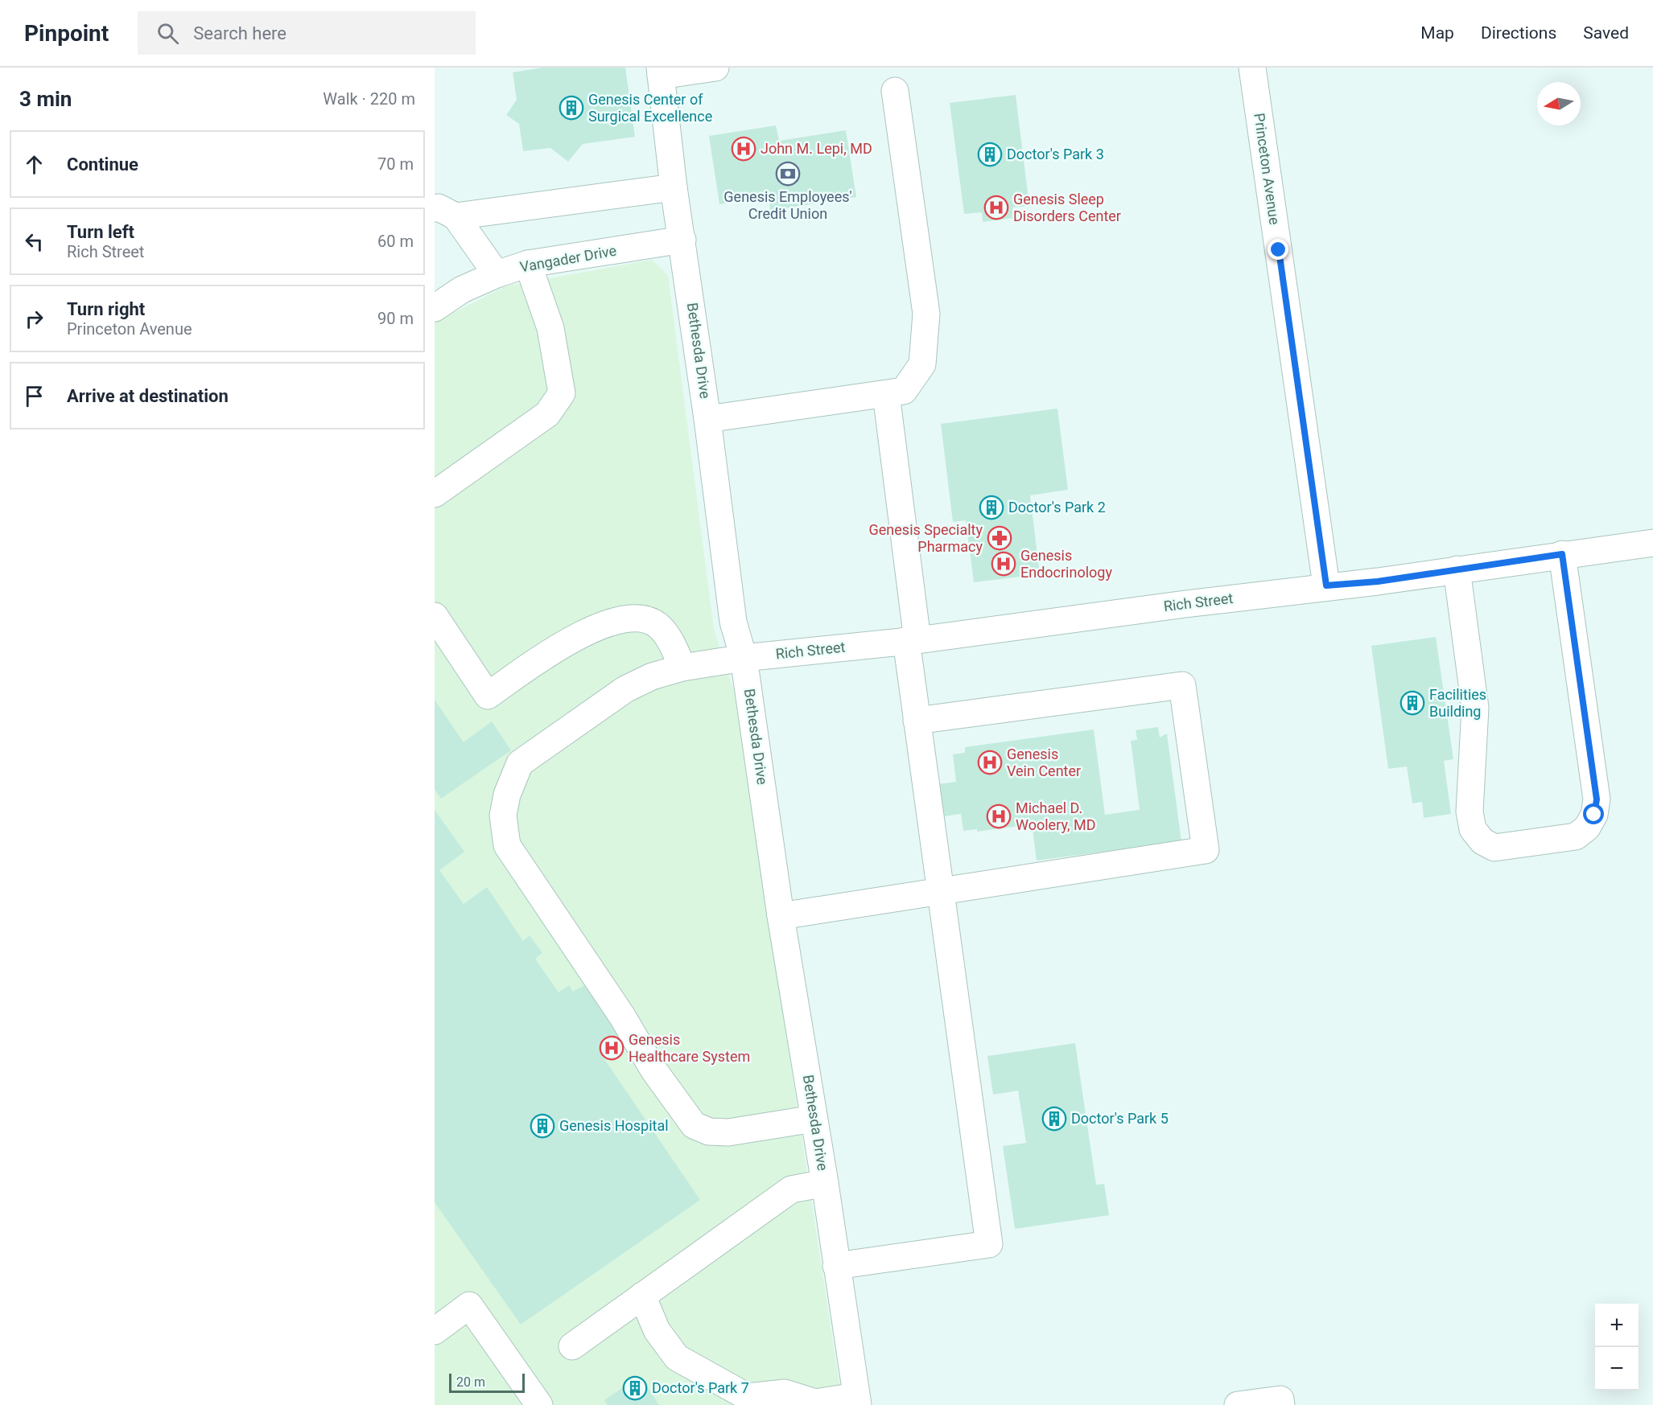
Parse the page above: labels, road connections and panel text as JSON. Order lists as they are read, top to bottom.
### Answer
{
  "streets": {
    "street": [
      "Princeton Avenue",
      "Vangader Drive",
      "Bethesda Drive",
      "Rich Street"
    ]
  },
  "crossings": [
    ["Princeton Avenue", "Rich Street"],
    ["Vangader Drive", "Bethesda Drive"],
    ["Bethesda Drive", "Rich Street"]
  ],
  "places": {
    "building": [
      "Genesis Center of Surgical Excellence",
      "Doctor's Park 3",
      "Doctor's Park 2",
      "Facilities Building",
      "Doctor's Park 5",
      "Genesis Hospital",
      "Doctor's Park 7"
    ],
    "hospital": [
      "John M. Lepi, MD",
      "Genesis Sleep Disorders Center",
      "Genesis Endocrinology",
      "Genesis Vein Center",
      "Michael D. Woolery, MD",
      "Genesis Healthcare System"
    ],
    "bank": ["Genesis Employees' Credit Union"],
    "pharmacy": ["Genesis Specialty Pharmacy"]
  },
  "scale_bar": "20 m",
  "north": "left",
  "page": {
    "header": "Pinpoint",
    "search": "Search here",
    "nav": ["Map", "Directions", "Saved"],
    "heading": ["3 min", "Walk · 220 m"],
    "list": [
      ["Continue", "70 m"],
      ["Turn left", "Rich Street", "60 m"],
      ["Turn right", "Princeton Avenue", "90 m"],
      "Arrive at destination"
    ],
    "map_buttons": ["+", "−"],
    "scale": "20 m"
  }
}
